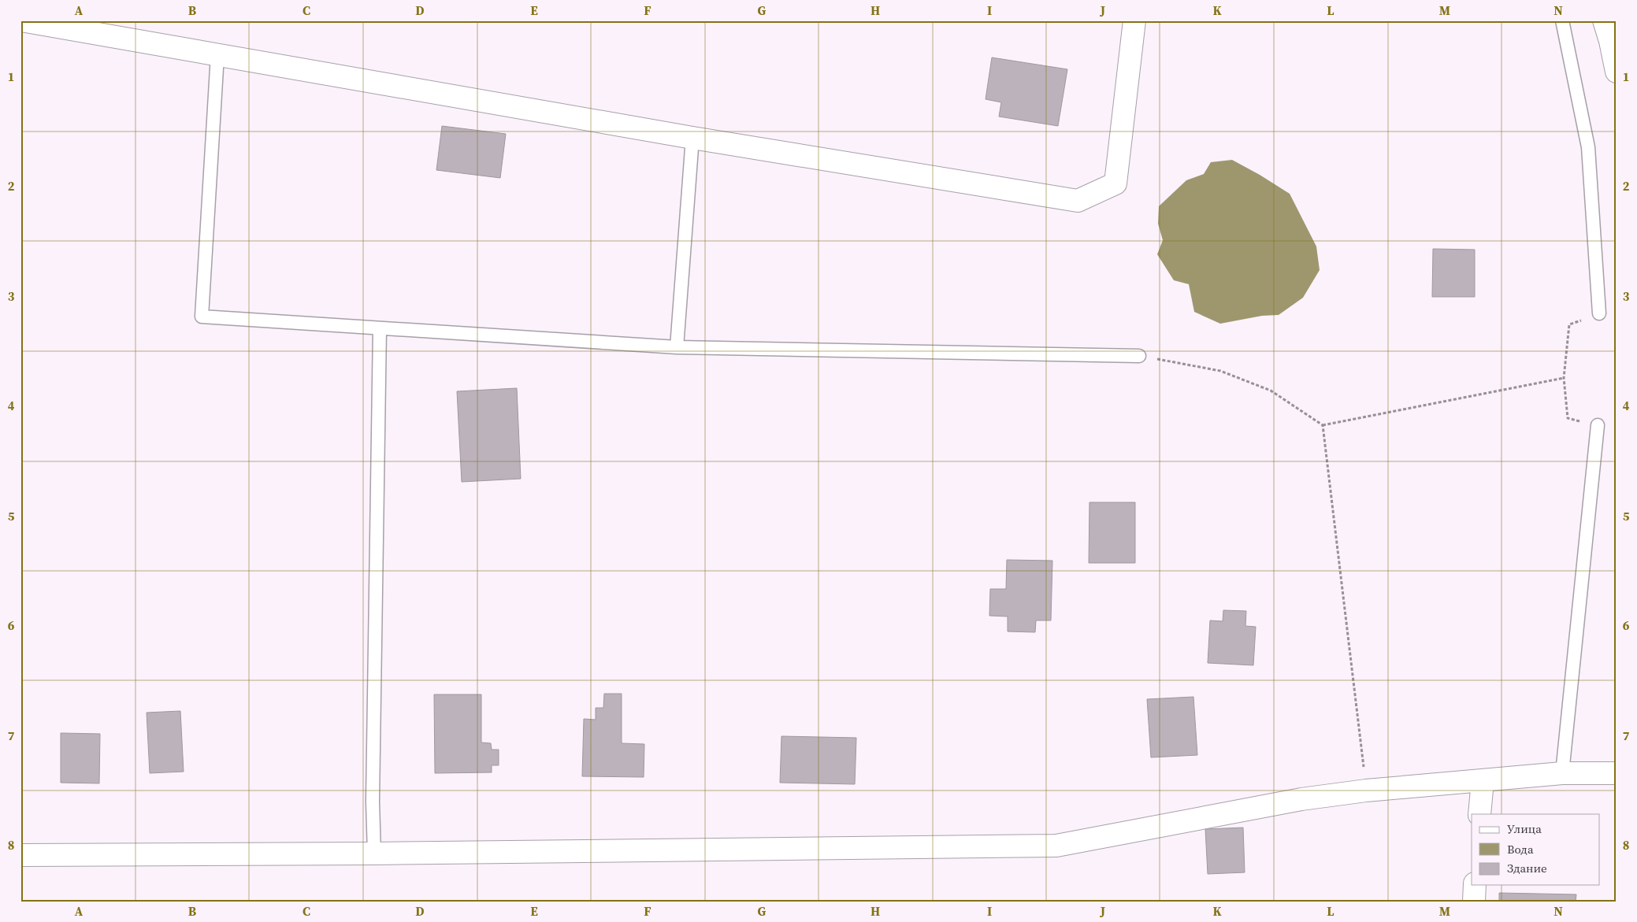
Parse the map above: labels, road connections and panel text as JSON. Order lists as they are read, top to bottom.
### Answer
{
  "legend": ["Улица", "Вода", "Здание"],
  "grid": {
    "columns": [
      "A",
      "B",
      "C",
      "D",
      "E",
      "F",
      "G",
      "H",
      "I",
      "J",
      "K",
      "L",
      "M",
      "N"
    ],
    "rows": [
      "1",
      "2",
      "3",
      "4",
      "5",
      "6",
      "7",
      "8"
    ]
  }
}
